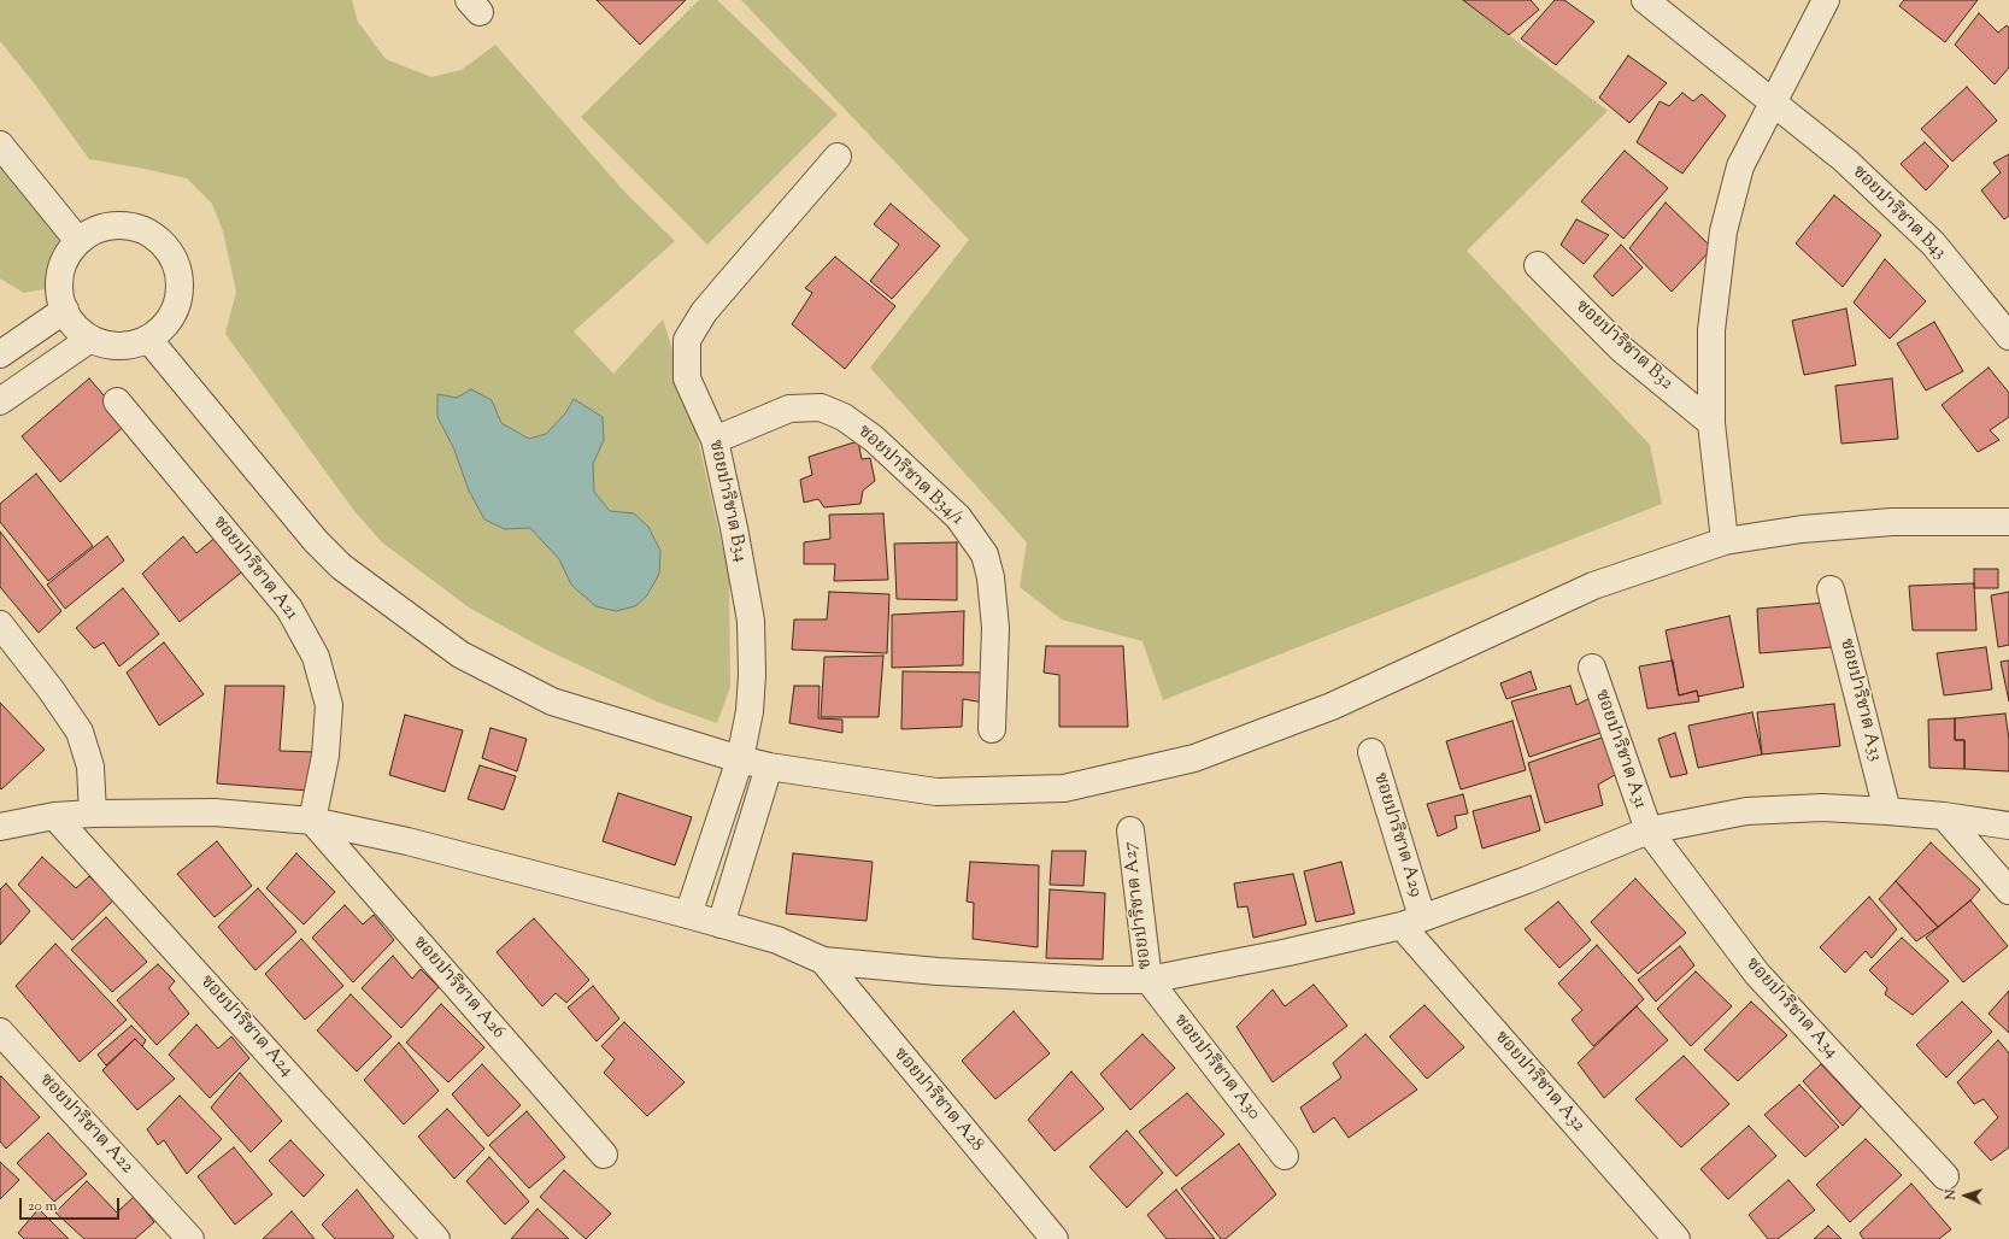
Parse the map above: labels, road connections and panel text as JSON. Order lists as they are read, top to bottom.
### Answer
{
  "streets": {
    "street": [
      "ซอยปาริชาต B43",
      "ซอยปาริชาต B32",
      "ซอยปาริชาต B34/1",
      "ซอยปาริชาต B34",
      "ซอยปาริชาต A21",
      "ซอยปาริชาต A33",
      "ซอยปาริชาต A31",
      "ซอยปาริชาต A29",
      "ซอยปาริชาต A27",
      "ซอยปาริชาต A26",
      "ซอยปาริชาต A34",
      "ซอยปาริชาต A24",
      "ซอยปาริชาต A30",
      "ซอยปาริชาต A32",
      "ซอยปาริชาต A28",
      "ซอยปาริชาต A22"
    ]
  },
  "crossings": [
    ["ซอยปาริชาต B34/1", "ซอยปาริชาต B34"],
    ["ซอยปาริชาต A21", "ซอยปาริชาต A26"],
    ["ซอยปาริชาต A31", "ซอยปาริชาต A34"],
    ["ซอยปาริชาต A29", "ซอยปาริชาต A32"],
    ["ซอยปาริชาต A27", "ซอยปาริชาต A30"]
  ],
  "scale_bar": "20 m",
  "north": "left"
}
